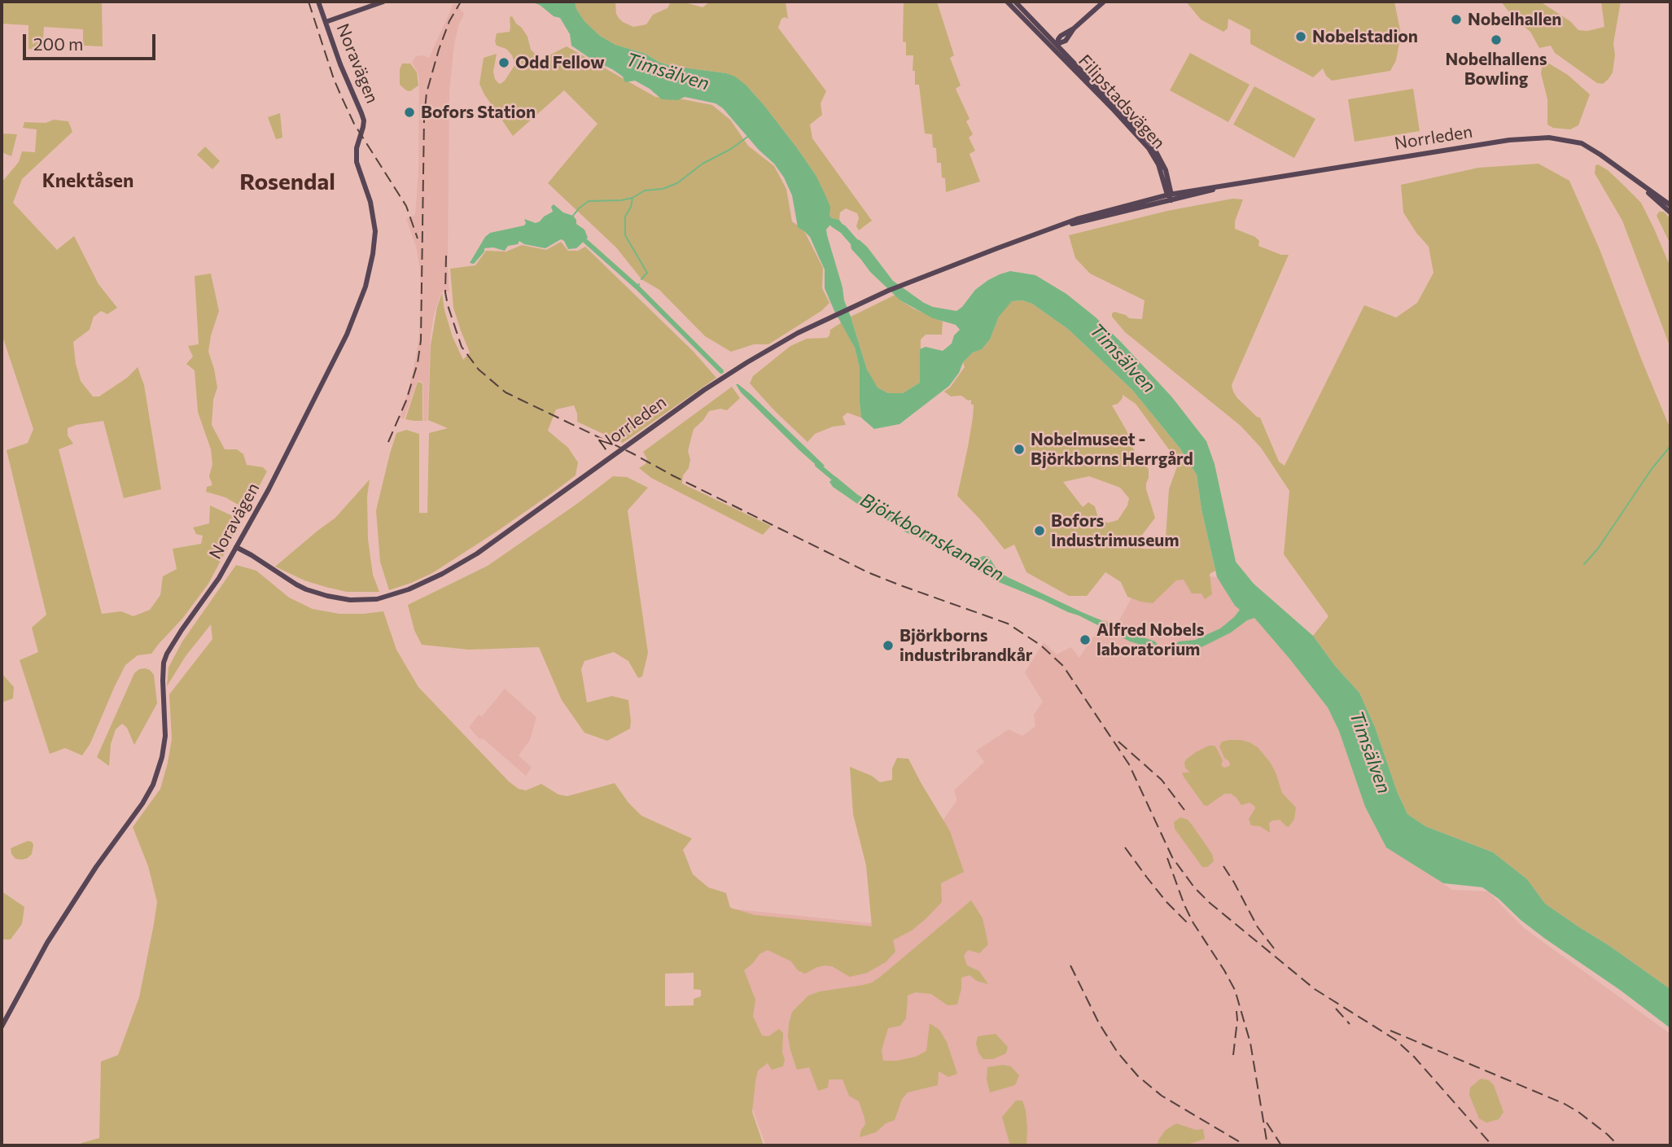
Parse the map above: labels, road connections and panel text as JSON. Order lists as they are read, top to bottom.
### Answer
{
  "streets": {
    "street": ["Noravägen", "Filipstadsvägen", "Norrleden"]
  },
  "crossings": [
    ["Noravägen", "Norrleden"],
    ["Filipstadsvägen", "Norrleden"]
  ],
  "districts": ["Knektåsen", "Rosendal"],
  "water": ["Timsälven", "Björkbornskanalen"],
  "places": [
    "Nobelhallen",
    "Nobelstadion",
    "Nobelhallens Bowling",
    "Odd Fellow",
    "Bofors Station",
    "Nobelmuseet - Björkborns Herrgård",
    "Bofors Industrimuseum",
    "Alfred Nobels laboratorium",
    "Björkborns industribrandkår"
  ],
  "scale_bar": "200 m"
}
